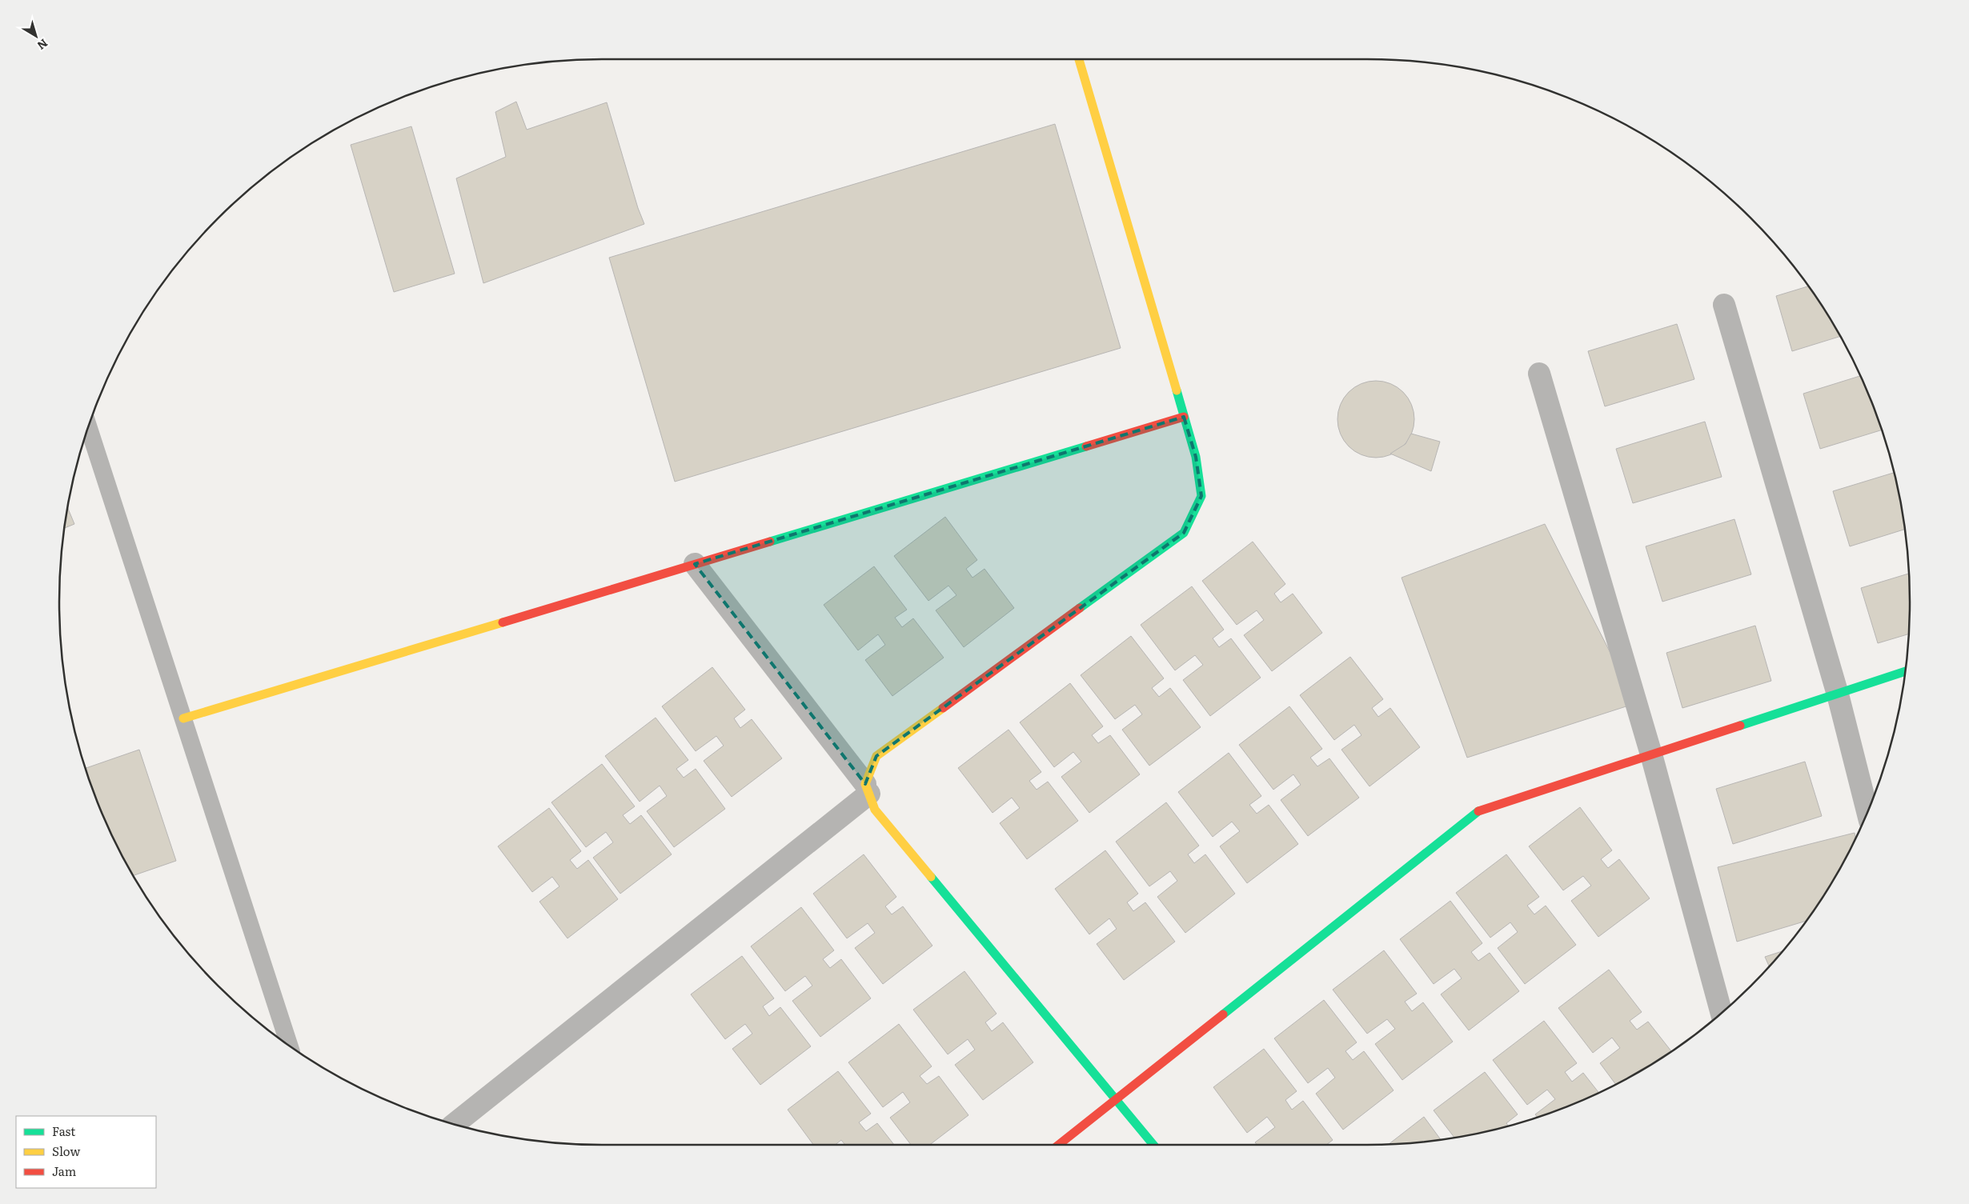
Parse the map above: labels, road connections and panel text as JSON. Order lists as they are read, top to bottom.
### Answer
{
  "legend": ["Fast", "Slow", "Jam"],
  "north": "bottom right"
}
